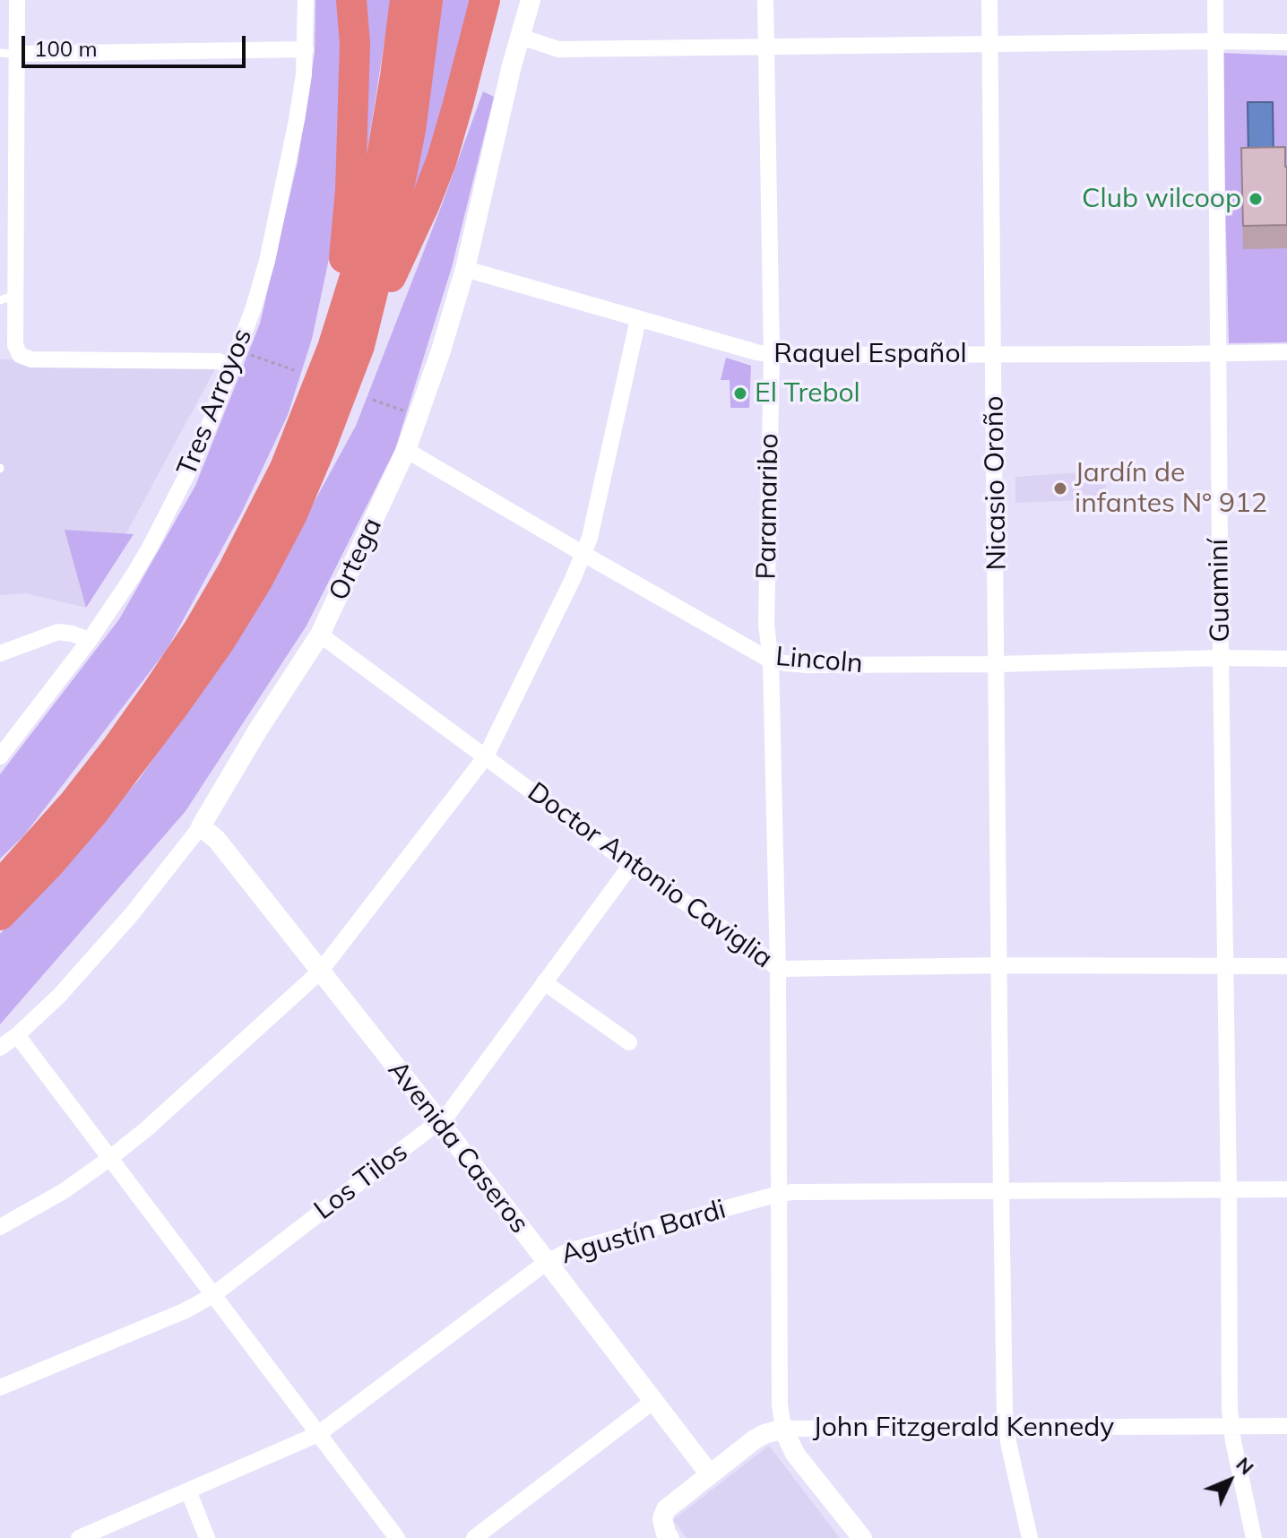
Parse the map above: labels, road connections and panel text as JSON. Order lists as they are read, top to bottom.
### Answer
{
  "streets": {
    "street": [
      "Raquel Español",
      "Tres Arroyos",
      "Nicasio Oroño",
      "Paramaribo",
      "Ortega",
      "Guaminí",
      "Lincoln",
      "Doctor Antonio Caviglia",
      "Avenida Caseros",
      "Los Tilos",
      "Agustín Bardi",
      "John Fitzgerald Kennedy"
    ]
  },
  "crossings": [
    ["Raquel Español", "Nicasio Oroño"],
    ["Raquel Español", "Paramaribo"],
    ["Raquel Español", "Ortega"],
    ["Raquel Español", "Guaminí"],
    ["Nicasio Oroño", "Lincoln"],
    ["Nicasio Oroño", "Doctor Antonio Caviglia"],
    ["Nicasio Oroño", "Agustín Bardi"],
    ["Nicasio Oroño", "John Fitzgerald Kennedy"],
    ["Paramaribo", "Lincoln"],
    ["Paramaribo", "Doctor Antonio Caviglia"],
    ["Paramaribo", "Agustín Bardi"],
    ["Paramaribo", "John Fitzgerald Kennedy"],
    ["Ortega", "Lincoln"],
    ["Ortega", "Doctor Antonio Caviglia"],
    ["Ortega", "Avenida Caseros"],
    ["Guaminí", "Lincoln"],
    ["Guaminí", "Doctor Antonio Caviglia"],
    ["Guaminí", "Agustín Bardi"],
    ["Guaminí", "John Fitzgerald Kennedy"],
    ["Doctor Antonio Caviglia", "Los Tilos"],
    ["Avenida Caseros", "Los Tilos"],
    ["Avenida Caseros", "Agustín Bardi"],
    ["Avenida Caseros", "John Fitzgerald Kennedy"]
  ],
  "places": ["Club wilcoop", "El Trebol", "Jardín de infantes N° 912"],
  "scale_bar": "100 m",
  "north": "top right"
}
